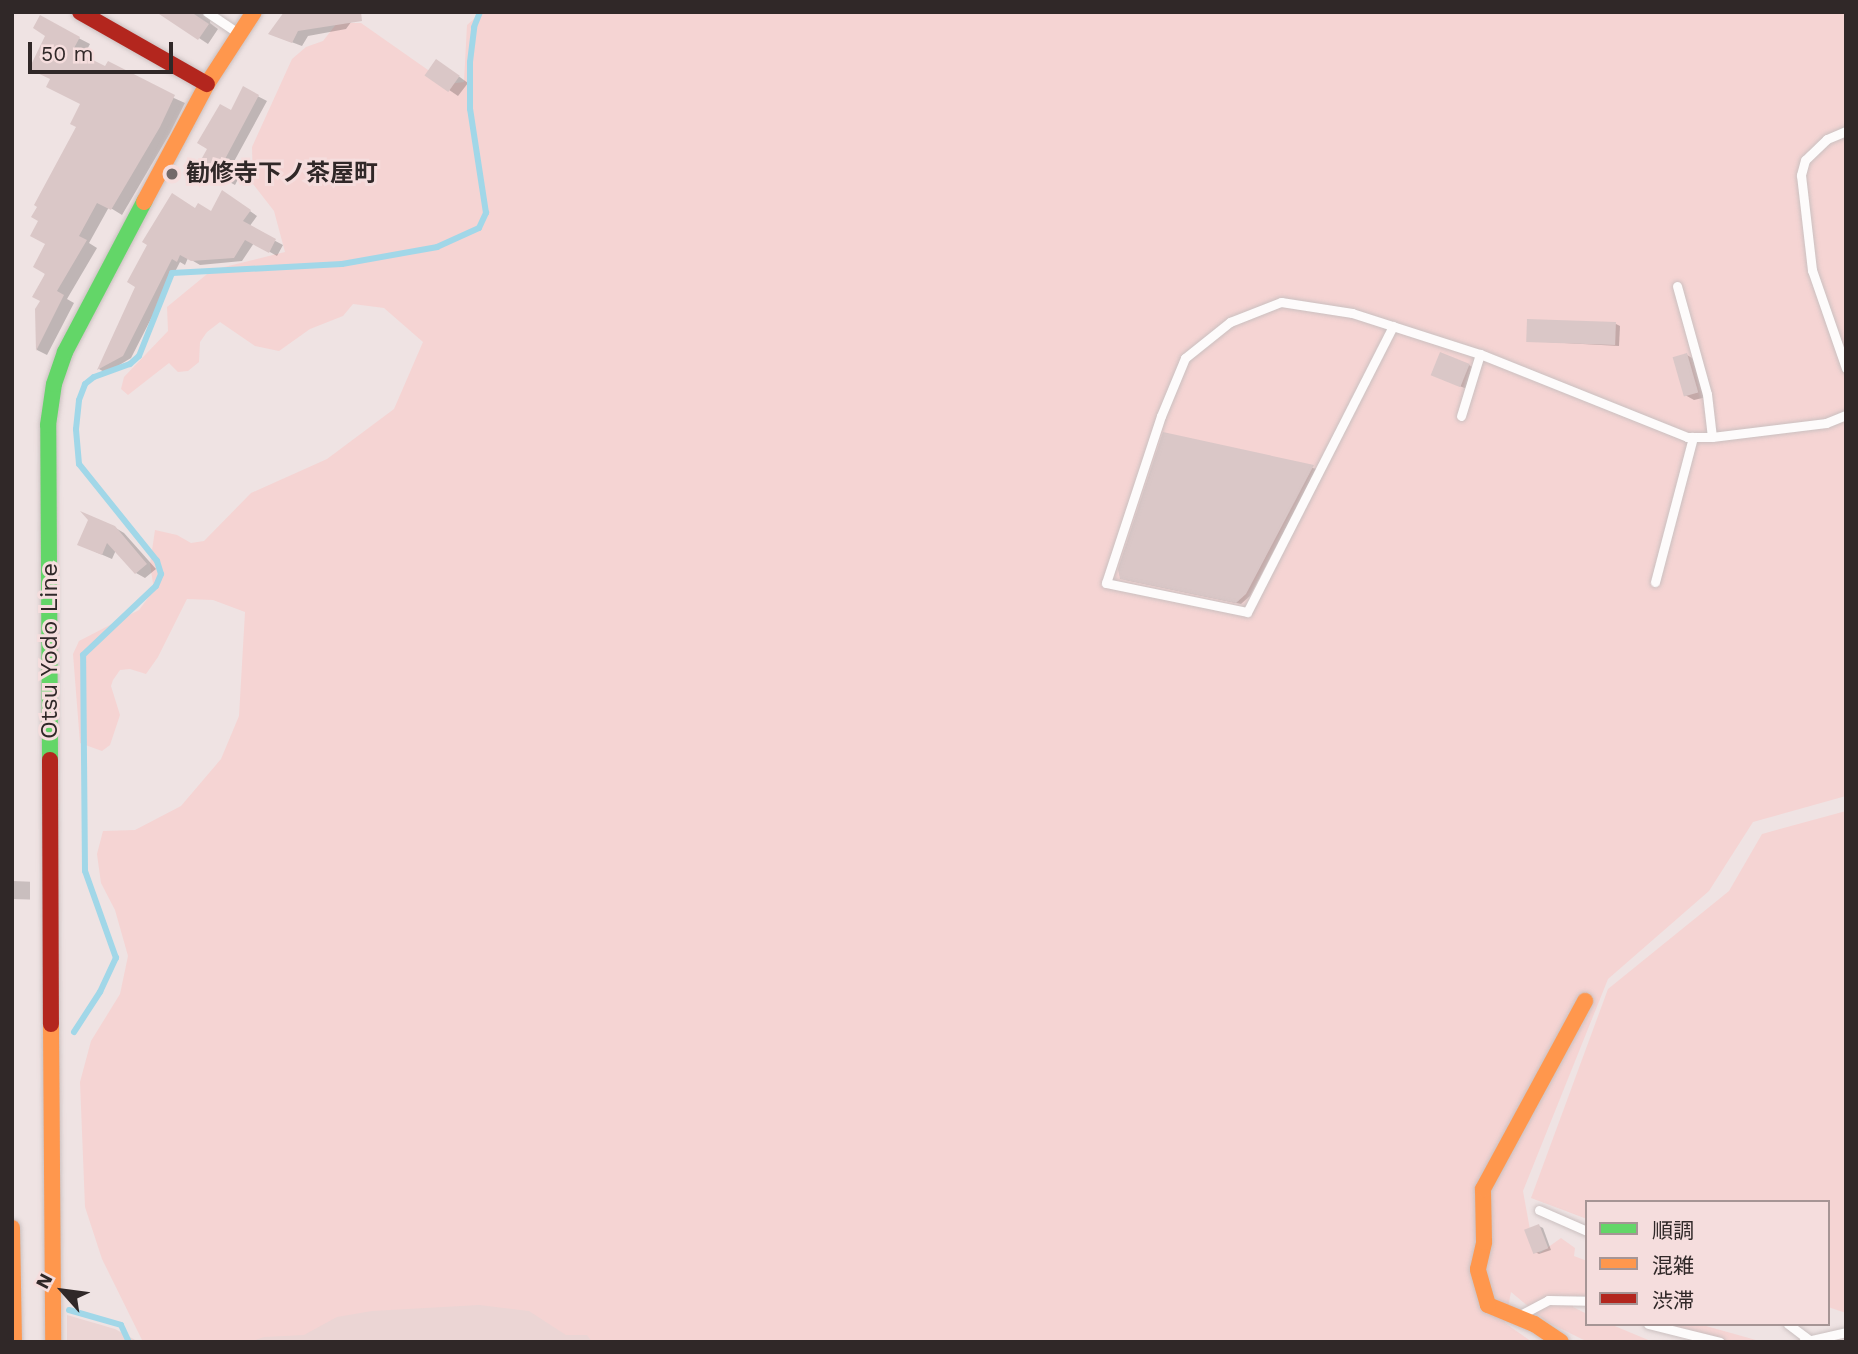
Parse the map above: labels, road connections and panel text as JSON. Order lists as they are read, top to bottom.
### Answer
{
  "streets": {
    "main road": ["Otsu Yodo Line"]
  },
  "places": ["勧修寺下ノ茶屋町"],
  "legend": ["順調", "混雑", "渋滞"],
  "scale_bar": "50 m",
  "north": "top left"
}
